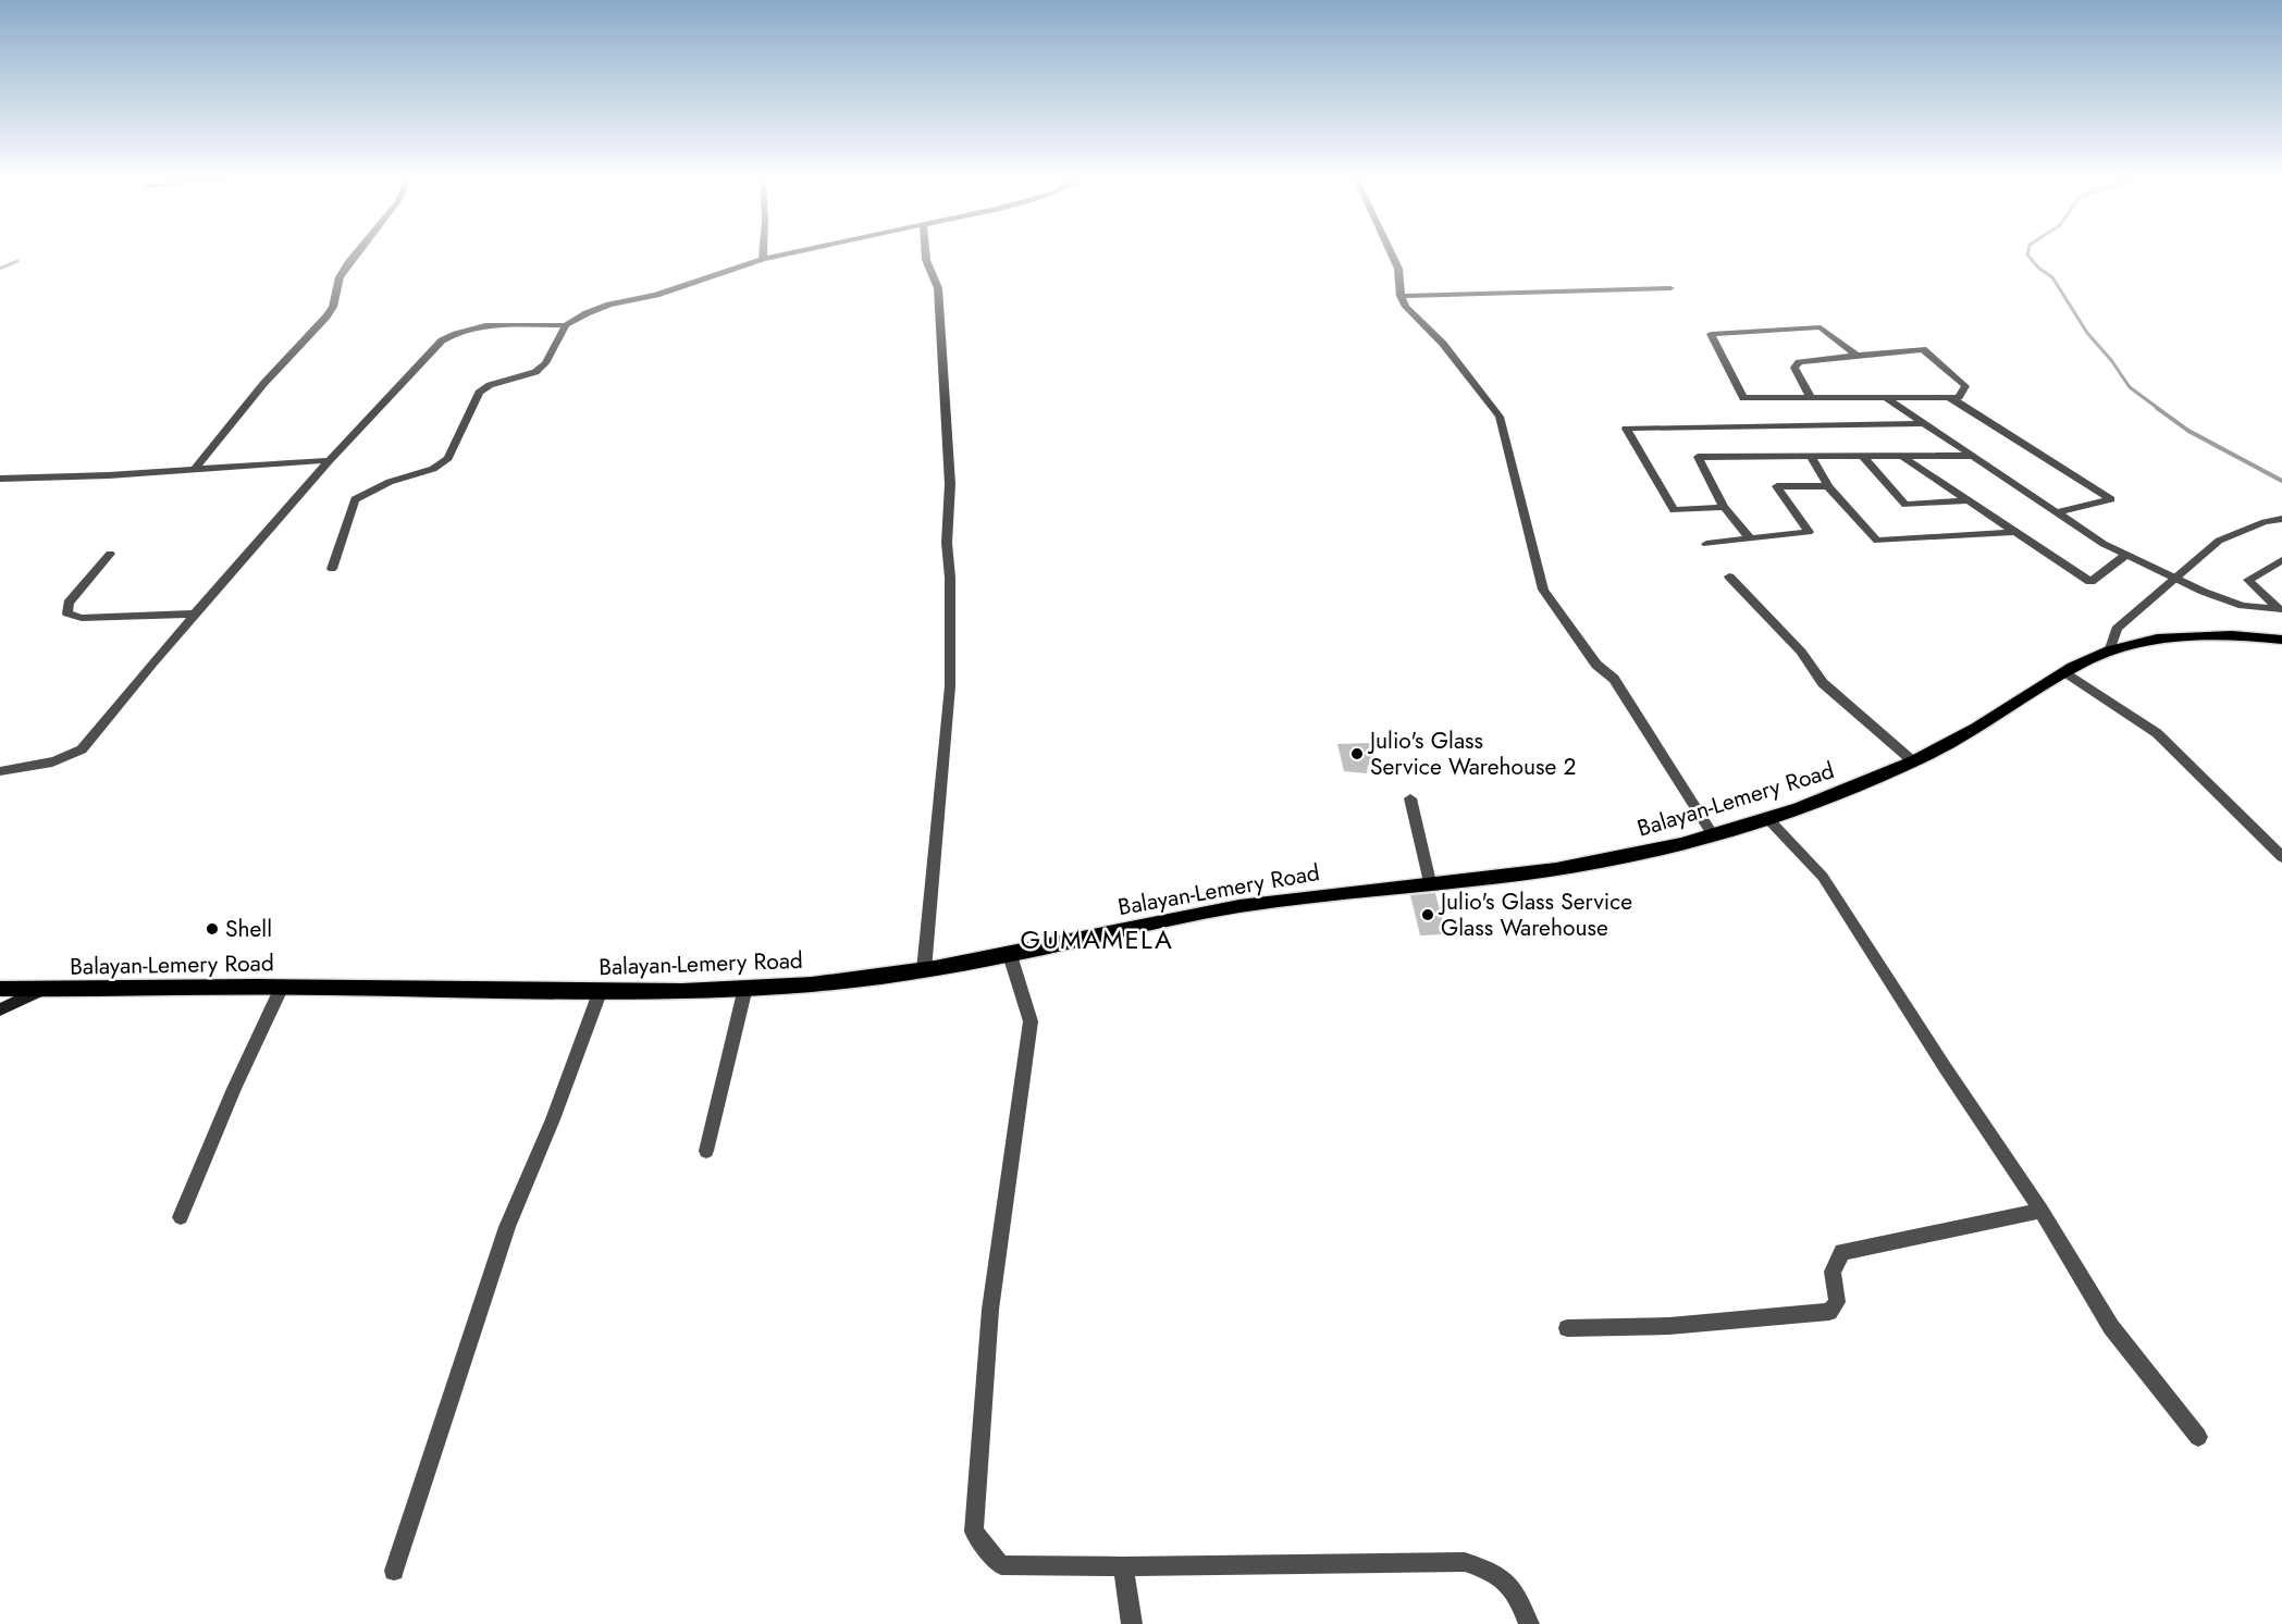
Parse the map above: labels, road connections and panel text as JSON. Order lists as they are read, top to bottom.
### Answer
{
  "streets": {
    "main road": ["Balayan-Lemery Road"]
  },
  "districts": ["GUMAMELA"],
  "places": ["Julio's Glass Service Warehouse 2", "Julio's Glass Service Glass Warehouse", "Shell"]
}
